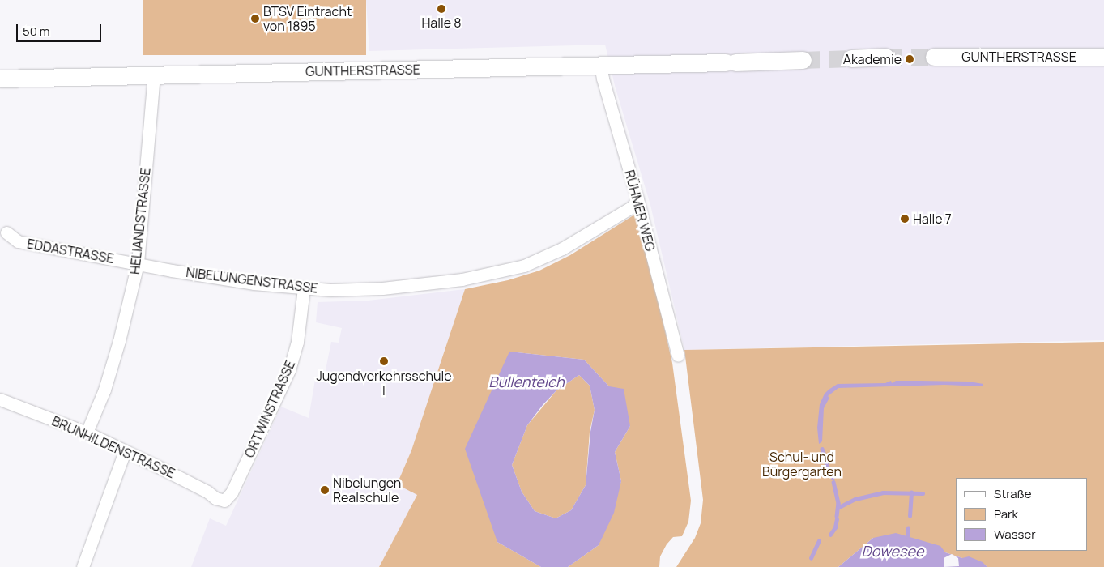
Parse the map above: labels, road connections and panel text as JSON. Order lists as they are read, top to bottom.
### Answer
{
  "streets": {
    "street": [
      "GUNTHERSTRASSE",
      "RÜHMER WEG",
      "HELIANDSTRASSE",
      "EDDASTRASSE",
      "NIBELUNGENSTRASSE",
      "ORTWINSTRASSE",
      "BRUNHILDENSTRASSE"
    ]
  },
  "crossings": [
    ["GUNTHERSTRASSE", "RÜHMER WEG"],
    ["GUNTHERSTRASSE", "HELIANDSTRASSE"],
    ["RÜHMER WEG", "NIBELUNGENSTRASSE"],
    ["HELIANDSTRASSE", "EDDASTRASSE"],
    ["HELIANDSTRASSE", "NIBELUNGENSTRASSE"],
    ["HELIANDSTRASSE", "BRUNHILDENSTRASSE"],
    ["EDDASTRASSE", "NIBELUNGENSTRASSE"],
    ["NIBELUNGENSTRASSE", "ORTWINSTRASSE"],
    ["ORTWINSTRASSE", "BRUNHILDENSTRASSE"]
  ],
  "water": ["Bullenteich", "Dowesee"],
  "parks": ["Schul- und Bürgergarten"],
  "places": [
    "Halle 8",
    "BTSV Eintracht von 1895",
    "Akademie",
    "Halle 7",
    "Jugendverkehrsschule I",
    "Nibelungen Realschule"
  ],
  "legend": ["Straße", "Park", "Wasser"],
  "scale_bar": "50 m"
}
